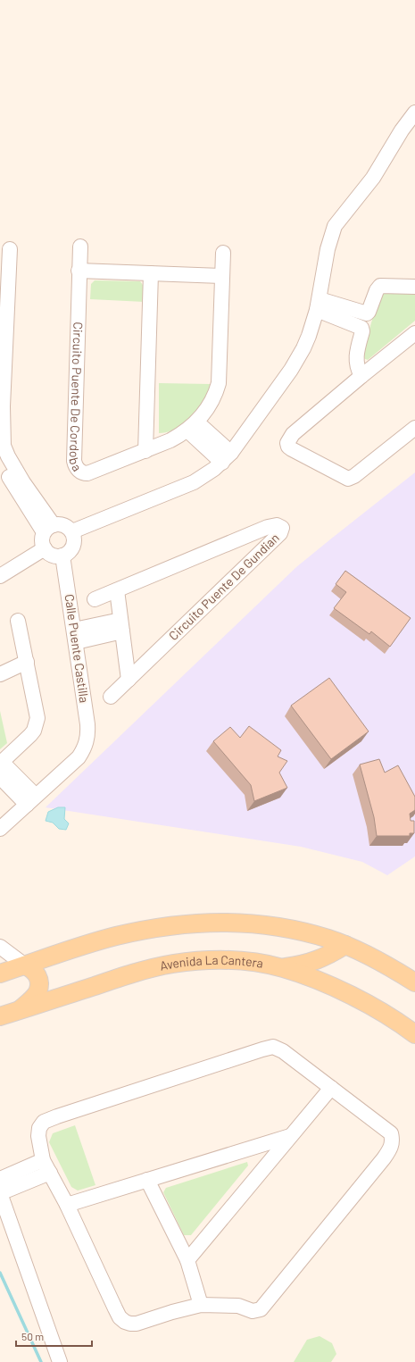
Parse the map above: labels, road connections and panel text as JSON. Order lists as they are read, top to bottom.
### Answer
{
  "streets": {
    "main road": ["Avenida La Cantera"],
    "street": ["Circuito Puente De Cordoba", "Circuito Puente De Gundian", "Calle Puente Castilla"]
  },
  "scale_bar": "50 m"
}
